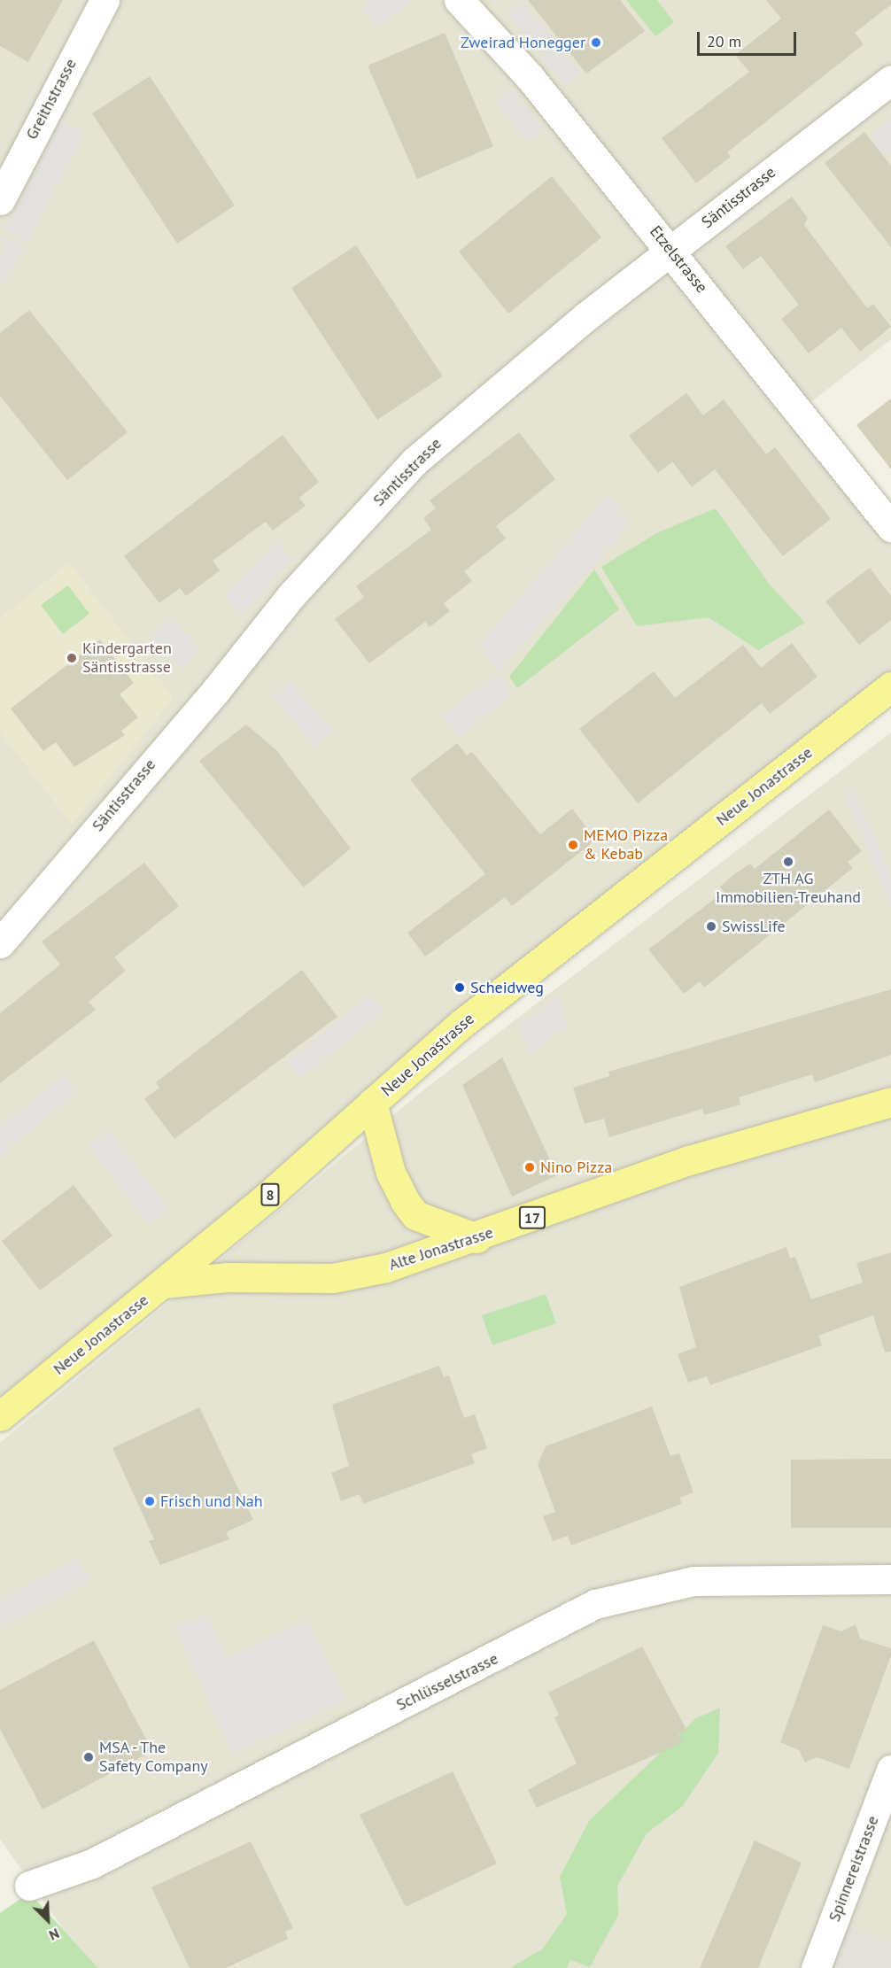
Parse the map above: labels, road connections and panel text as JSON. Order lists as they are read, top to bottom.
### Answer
{
  "streets": {
    "main road": [
      "Neue Jonastrasse",
      "8",
      "17",
      "Alte Jonastrasse"
    ],
    "street": [
      "Greithstrasse",
      "Säntisstrasse",
      "Etzelstrasse",
      "Schlüsselstrasse",
      "Spinnereistrasse"
    ]
  },
  "crossings": [
    ["Säntisstrasse", "Etzelstrasse"],
    ["Neue Jonastrasse", "Alte Jonastrasse"]
  ],
  "places": [
    "Zweirad Honegger",
    "Kindergarten Säntisstrasse",
    "MEMO Pizza & Kebab",
    "ZTH AG Immobilien-Treuhand",
    "SwissLife",
    "Scheidweg",
    "Nino Pizza",
    "Frisch und Nah",
    "MSA - The Safety Company"
  ],
  "scale_bar": "20 m",
  "north": "bottom right"
}
